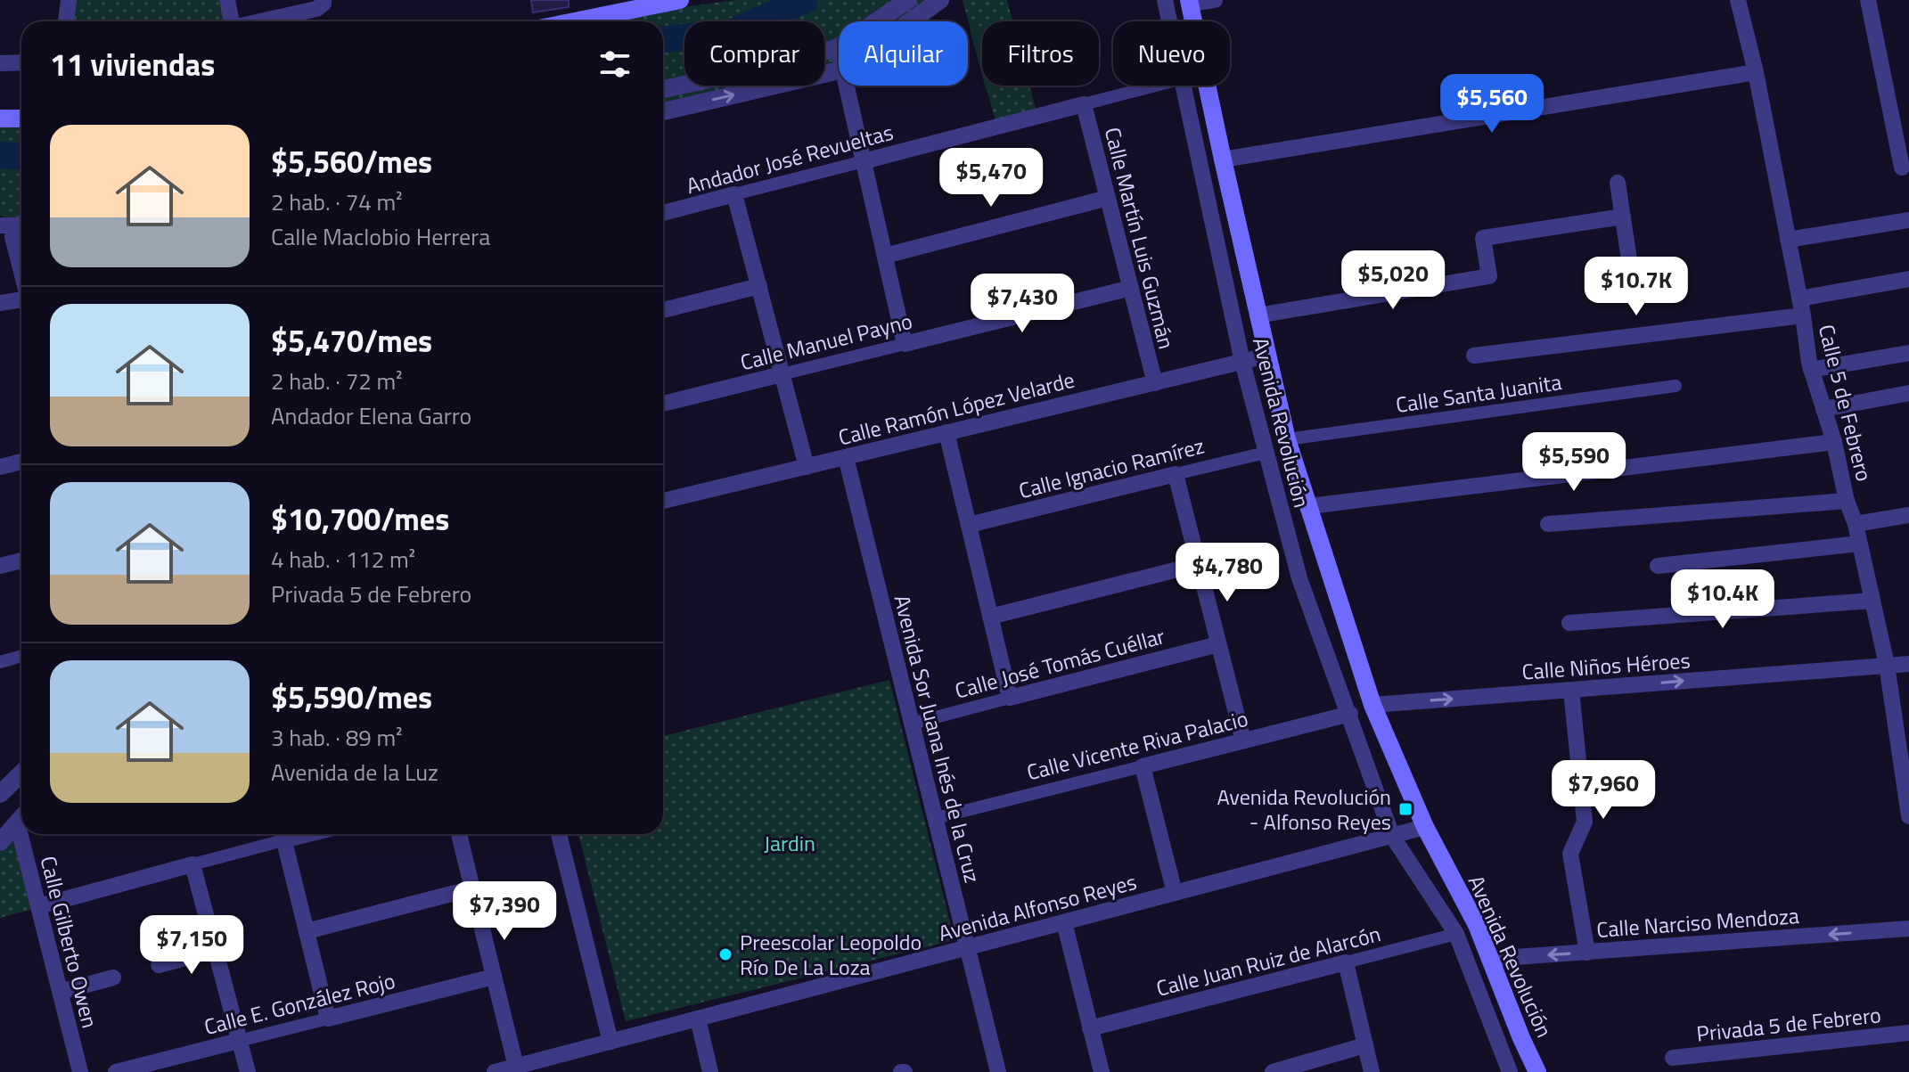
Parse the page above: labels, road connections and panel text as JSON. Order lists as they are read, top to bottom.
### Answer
{
  "streets": {
    "main road": ["Avenida Revolución"],
    "street": [
      "Andador José Revueltas",
      "Calle Martín Luis Guzmán",
      "Calle Manuel Payno",
      "Calle Santa Juanita",
      "Calle 5 de Febrero",
      "Calle Ramón López Velarde",
      "Calle Ignacio Ramírez",
      "Calle José Tomás Cuéllar",
      "Calle Niños Héroes",
      "Avenida Sor Juana Inés de la Cruz",
      "Calle Vicente Riva Palacio",
      "Avenida Alfonso Reyes",
      "Calle Narciso Mendoza",
      "Calle Gilberto Owen",
      "Calle Juan Ruiz de Alarcón",
      "Calle E. González Rojo",
      "Privada 5 de Febrero"
    ]
  },
  "crossings": [
    ["Andador José Revueltas", "Calle Martín Luis Guzmán"],
    ["Calle Martín Luis Guzmán", "Calle Manuel Payno"],
    ["Calle Martín Luis Guzmán", "Calle Ramón López Velarde"],
    ["Calle Santa Juanita", "Avenida Revolución"],
    ["Calle 5 de Febrero", "Calle Niños Héroes"],
    ["Calle Ramón López Velarde", "Avenida Revolución"],
    ["Calle Ramón López Velarde", "Avenida Sor Juana Inés de la Cruz"],
    ["Avenida Revolución", "Calle Ignacio Ramírez"],
    ["Avenida Revolución", "Calle Niños Héroes"],
    ["Avenida Revolución", "Calle Vicente Riva Palacio"],
    ["Avenida Revolución", "Avenida Alfonso Reyes"],
    ["Avenida Revolución", "Calle Narciso Mendoza"],
    ["Avenida Revolución", "Calle Juan Ruiz de Alarcón"],
    ["Calle José Tomás Cuéllar", "Avenida Sor Juana Inés de la Cruz"],
    ["Avenida Sor Juana Inés de la Cruz", "Calle Vicente Riva Palacio"],
    ["Avenida Sor Juana Inés de la Cruz", "Avenida Alfonso Reyes"]
  ],
  "one_way": ["Calle Narciso Mendoza"],
  "parks": ["Jardin"],
  "places": {
    "transit": ["Avenida Revolución - Alfonso Reyes"],
    "other": ["Preescolar Leopoldo Río De La Loza"]
  },
  "page": {
    "chip": [
      "Comprar",
      "Alquilar",
      "Filtros",
      "Nuevo"
    ],
    "heading": "11 viviendas",
    "price": [
      "$5,560",
      "$5,470",
      "$5,020",
      "$10.7K",
      "$7,430",
      "$5,590",
      "$4,780",
      "$10.4K",
      "$7,960",
      "$7,390",
      "$7,150"
    ],
    "list": [
      {
        "name": "$5,560/mes",
        "note": "2 hab. · 74 m² · Calle Maclobio Herrera"
      },
      {
        "name": "$5,470/mes",
        "note": "2 hab. · 72 m² · Andador Elena Garro"
      },
      {
        "name": "$10,700/mes",
        "note": "4 hab. · 112 m² · Privada 5 de Febrero"
      },
      {
        "name": "$5,590/mes",
        "note": "3 hab. · 89 m² · Avenida de la Luz"
      }
    ]
  }
}
